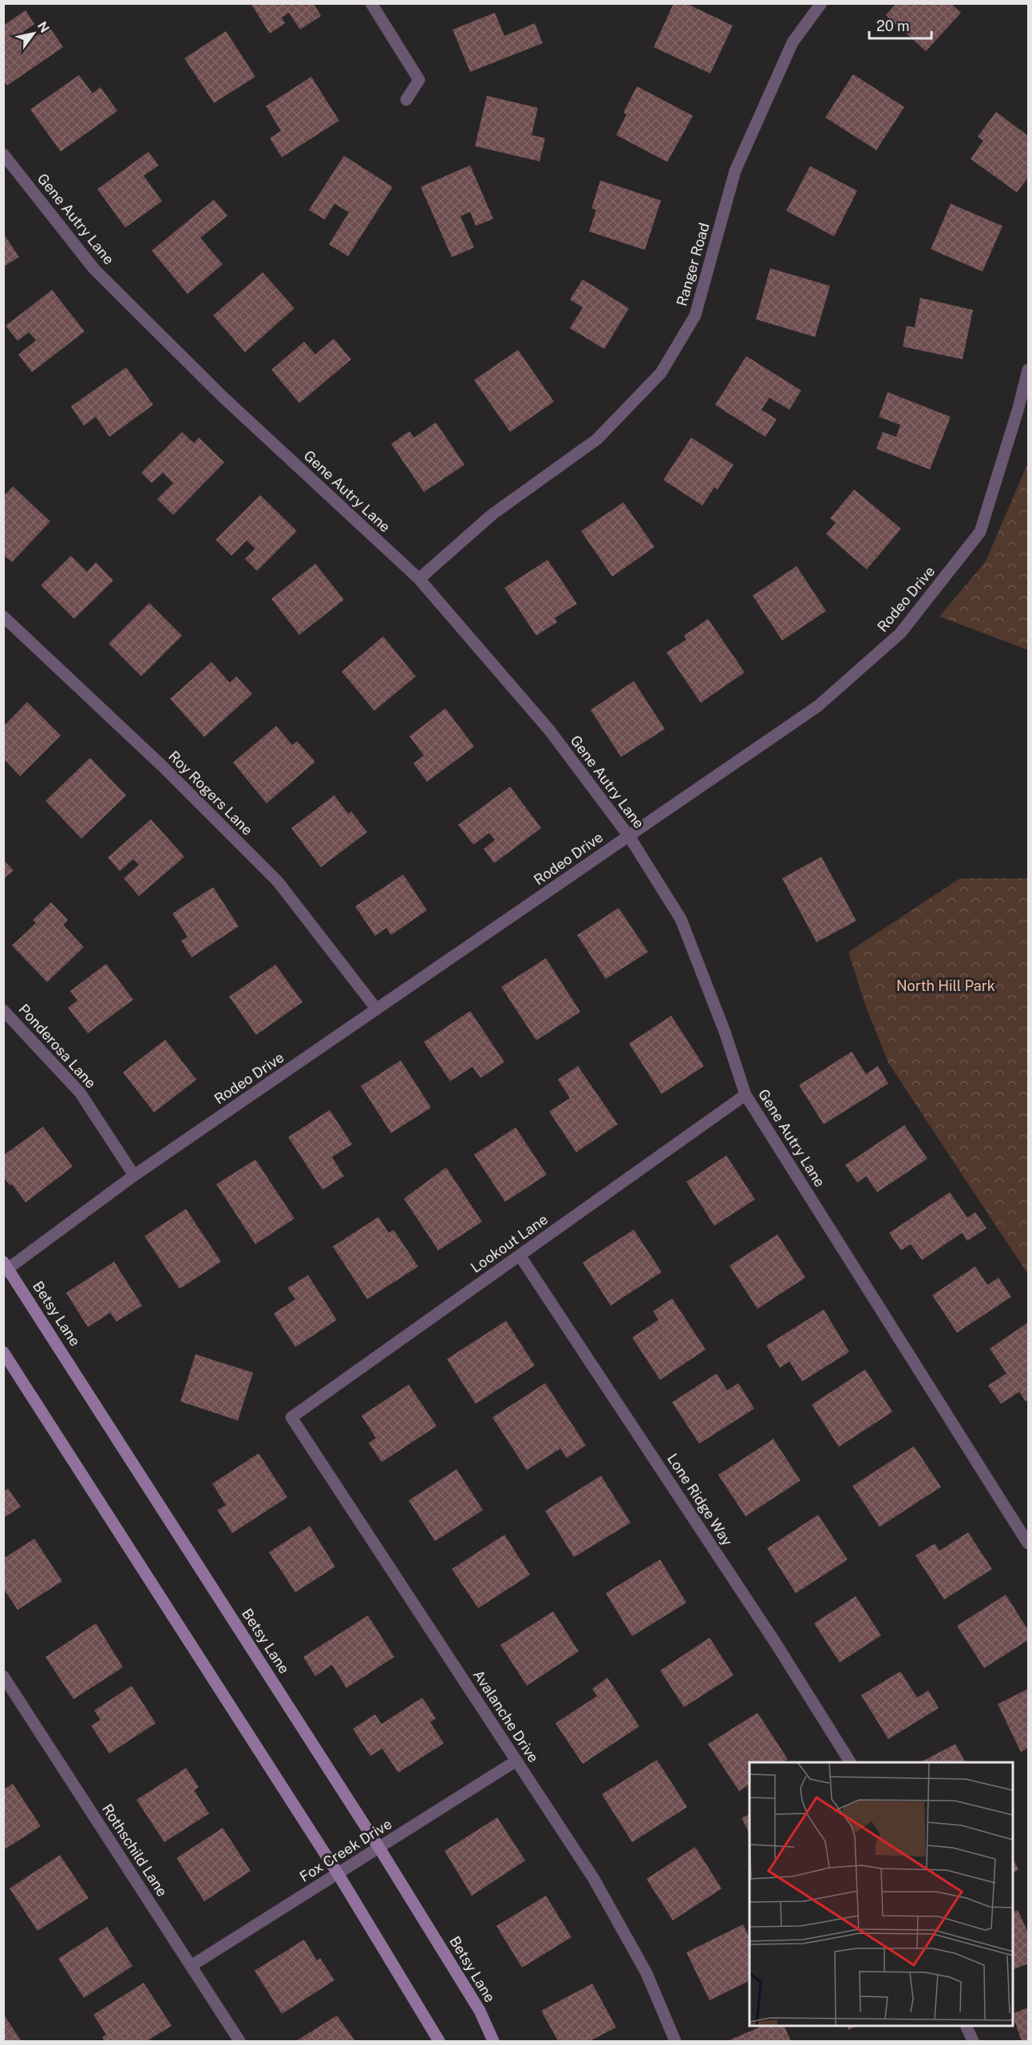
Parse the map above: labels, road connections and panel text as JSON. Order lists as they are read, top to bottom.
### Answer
{
  "streets": {
    "main road": ["Betsy Lane"],
    "street": [
      "Gene Autry Lane",
      "Ranger Road",
      "Rodeo Drive",
      "Roy Rogers Lane",
      "Ponderosa Lane",
      "Lookout Lane",
      "Lone Ridge Way",
      "Avalanche Drive",
      "Rothschild Lane",
      "Fox Creek Drive"
    ]
  },
  "crossings": [
    ["Gene Autry Lane", "Ranger Road"],
    ["Gene Autry Lane", "Rodeo Drive"],
    ["Gene Autry Lane", "Lookout Lane"],
    ["Rodeo Drive", "Roy Rogers Lane"],
    ["Rodeo Drive", "Ponderosa Lane"],
    ["Rodeo Drive", "Betsy Lane"],
    ["Lookout Lane", "Lone Ridge Way"],
    ["Lookout Lane", "Avalanche Drive"],
    ["Betsy Lane", "Fox Creek Drive"],
    ["Avalanche Drive", "Fox Creek Drive"],
    ["Rothschild Lane", "Fox Creek Drive"]
  ],
  "parks": ["North Hill Park"],
  "scale_bar": "20 m",
  "north": "top right"
}
